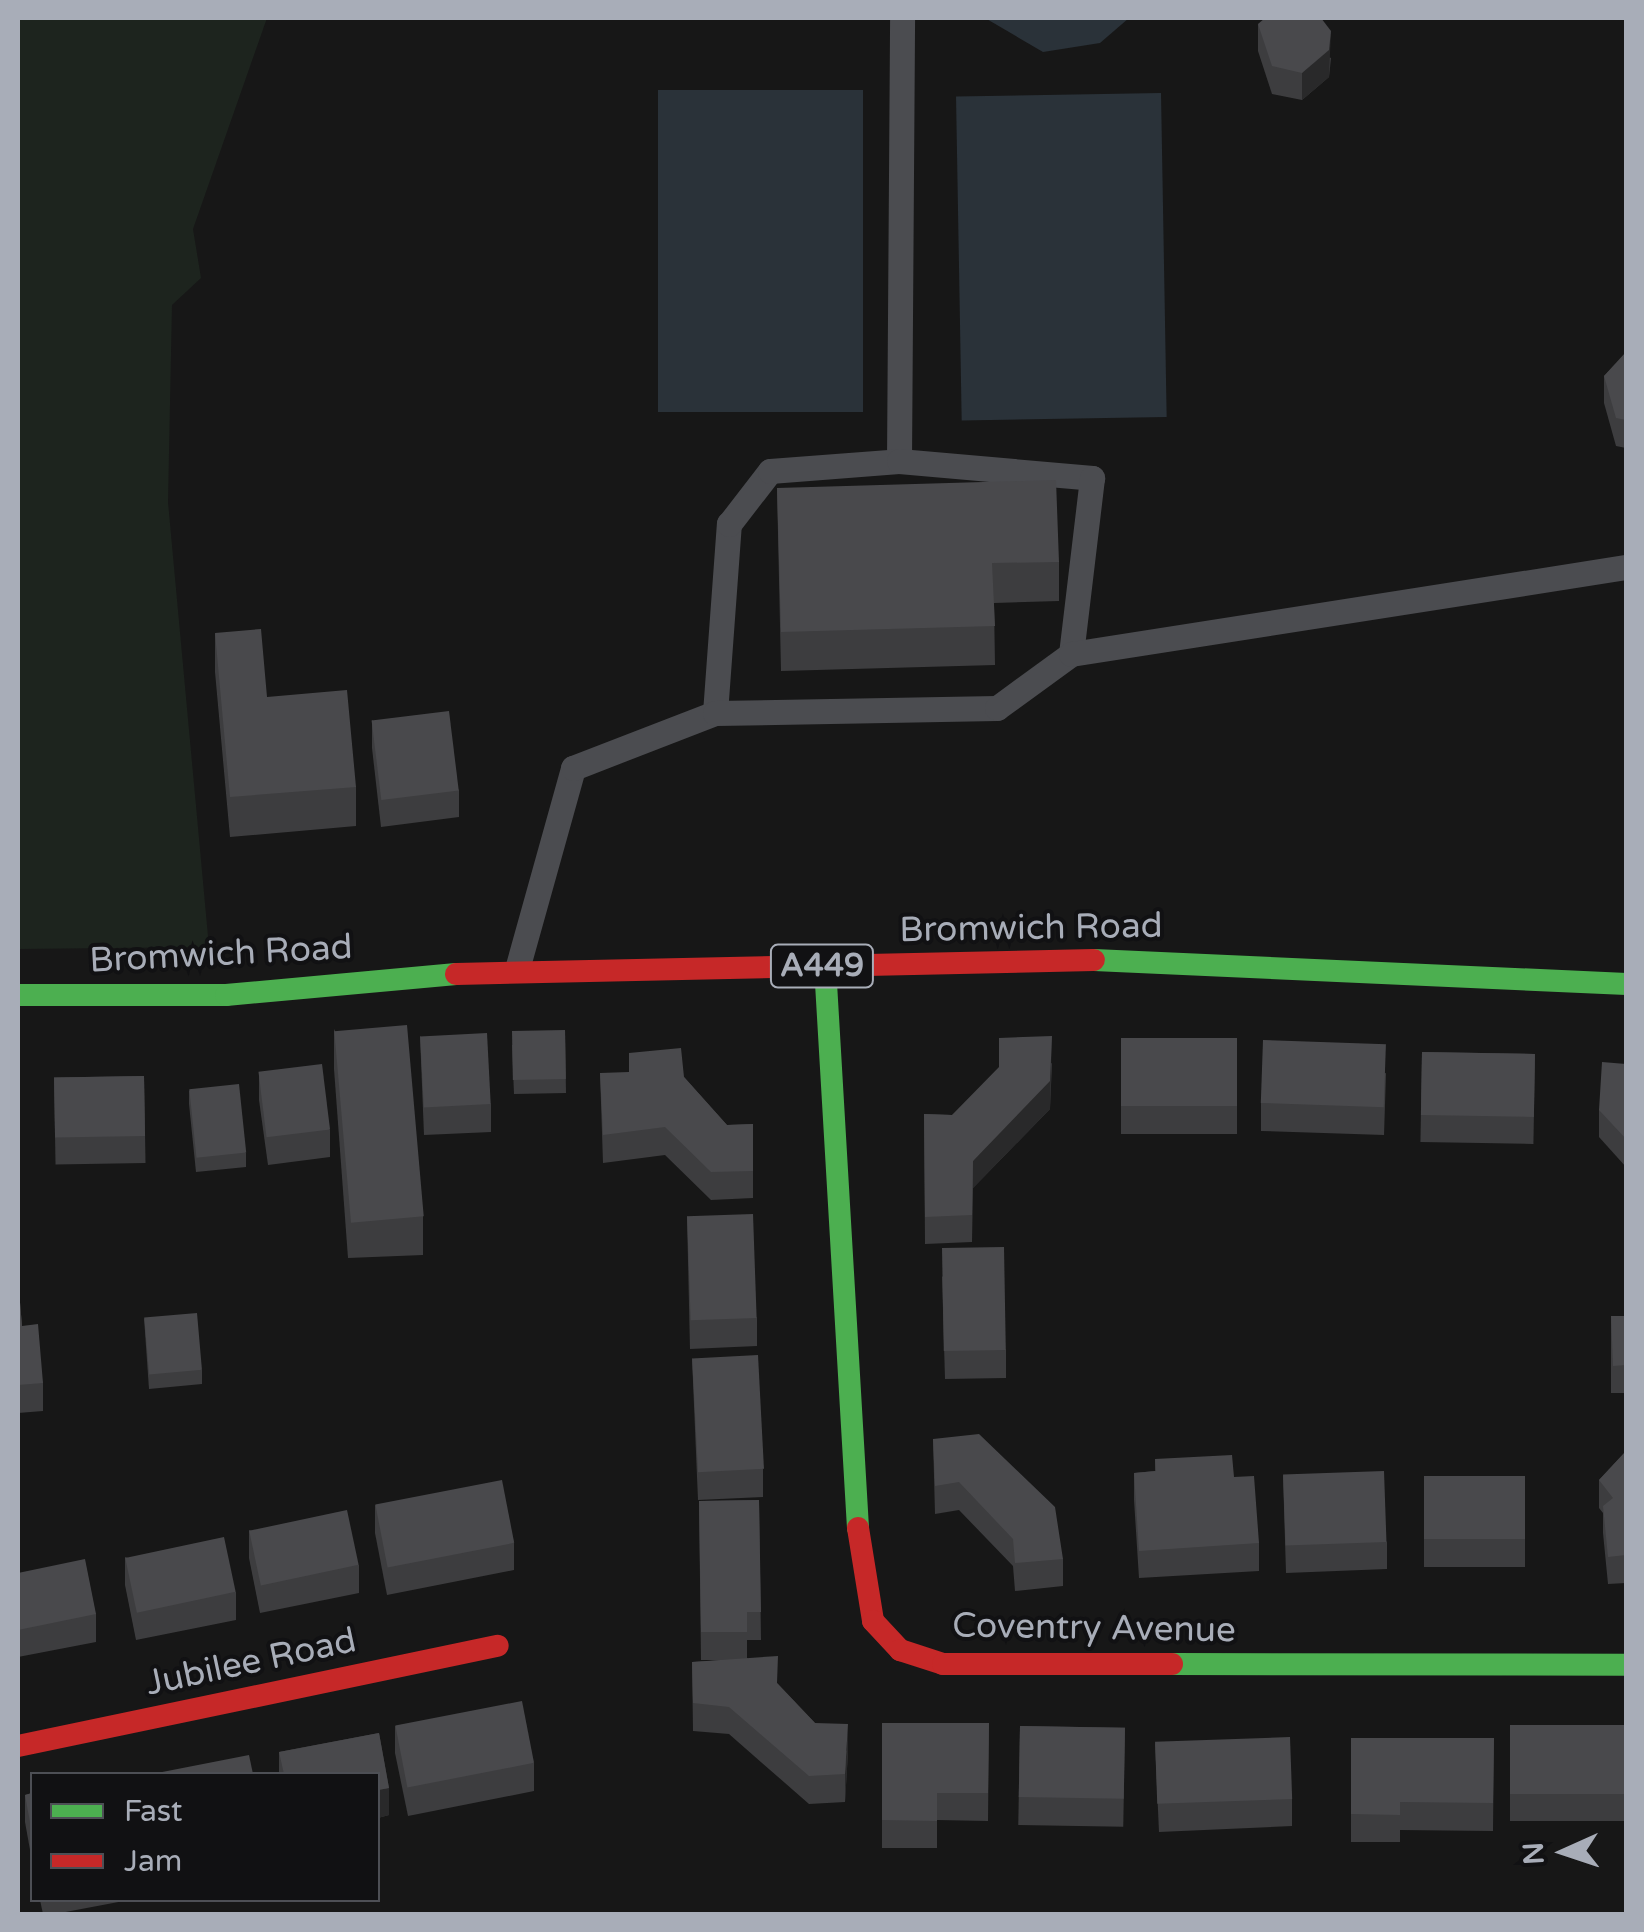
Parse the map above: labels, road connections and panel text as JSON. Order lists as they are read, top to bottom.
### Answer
{
  "streets": {
    "street": [
      "Bromwich Road",
      "A449",
      "Coventry Avenue",
      "Jubilee Road"
    ]
  },
  "crossings": [
    ["Bromwich Road", "Coventry Avenue"]
  ],
  "legend": ["Fast", "Jam"],
  "north": "left"
}
